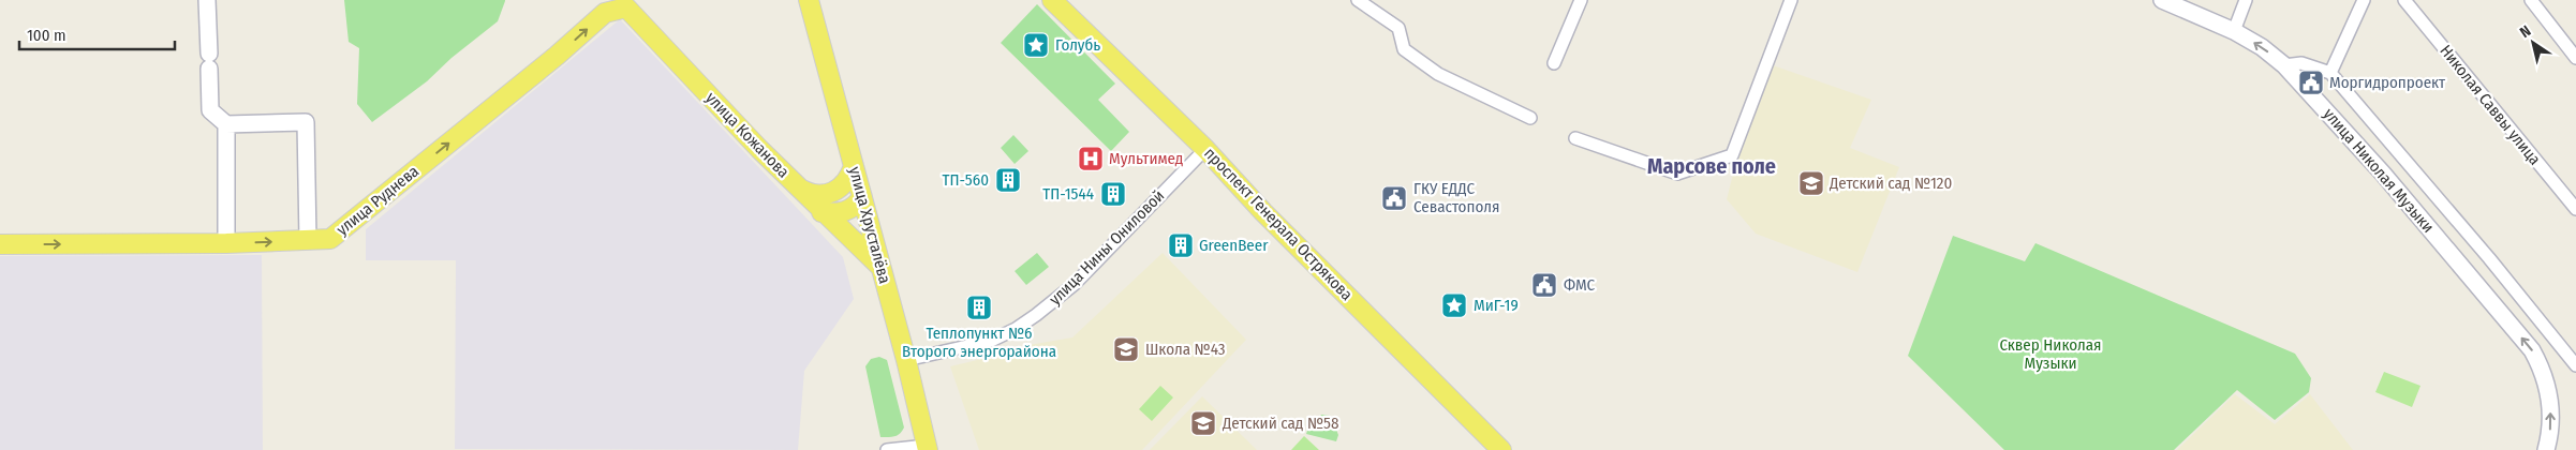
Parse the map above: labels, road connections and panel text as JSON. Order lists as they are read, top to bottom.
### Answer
{
  "streets": {
    "main road": [
      "улица Кожанова",
      "улица Николая Музыки",
      "улица Руднева",
      "проспект Генерала Острякова",
      "улица Хрусталёва"
    ],
    "street": ["Николая Саввы улица", "улица Нины Ониловой"]
  },
  "crossings": [
    ["улица Кожанова", "улица Руднева"],
    ["улица Кожанова", "улица Хрусталёва"],
    ["проспект Генерала Острякова", "улица Нины Ониловой"],
    ["улица Хрусталёва", "улица Нины Ониловой"]
  ],
  "one_way": ["улица Николая Музыки", "улица Руднева"],
  "districts": ["Марсове поле"],
  "parks": ["Сквер Николая Музыки"],
  "places": {
    "place": ["Голубь", "МиГ-19"],
    "public building": ["Моргидропроект", "ГКУ ЕДДС Севастополя", "ФМС"],
    "hospital": ["Мультимед"],
    "building": [
      "ТП-560",
      "ТП-1544",
      "GreenBeer",
      "Теплопункт №6 Второго энергорайона"
    ],
    "school or university": ["Детский сад №120", "Школа №43", "Детский сад №58"]
  },
  "scale_bar": "100 m",
  "north": "top left"
}
